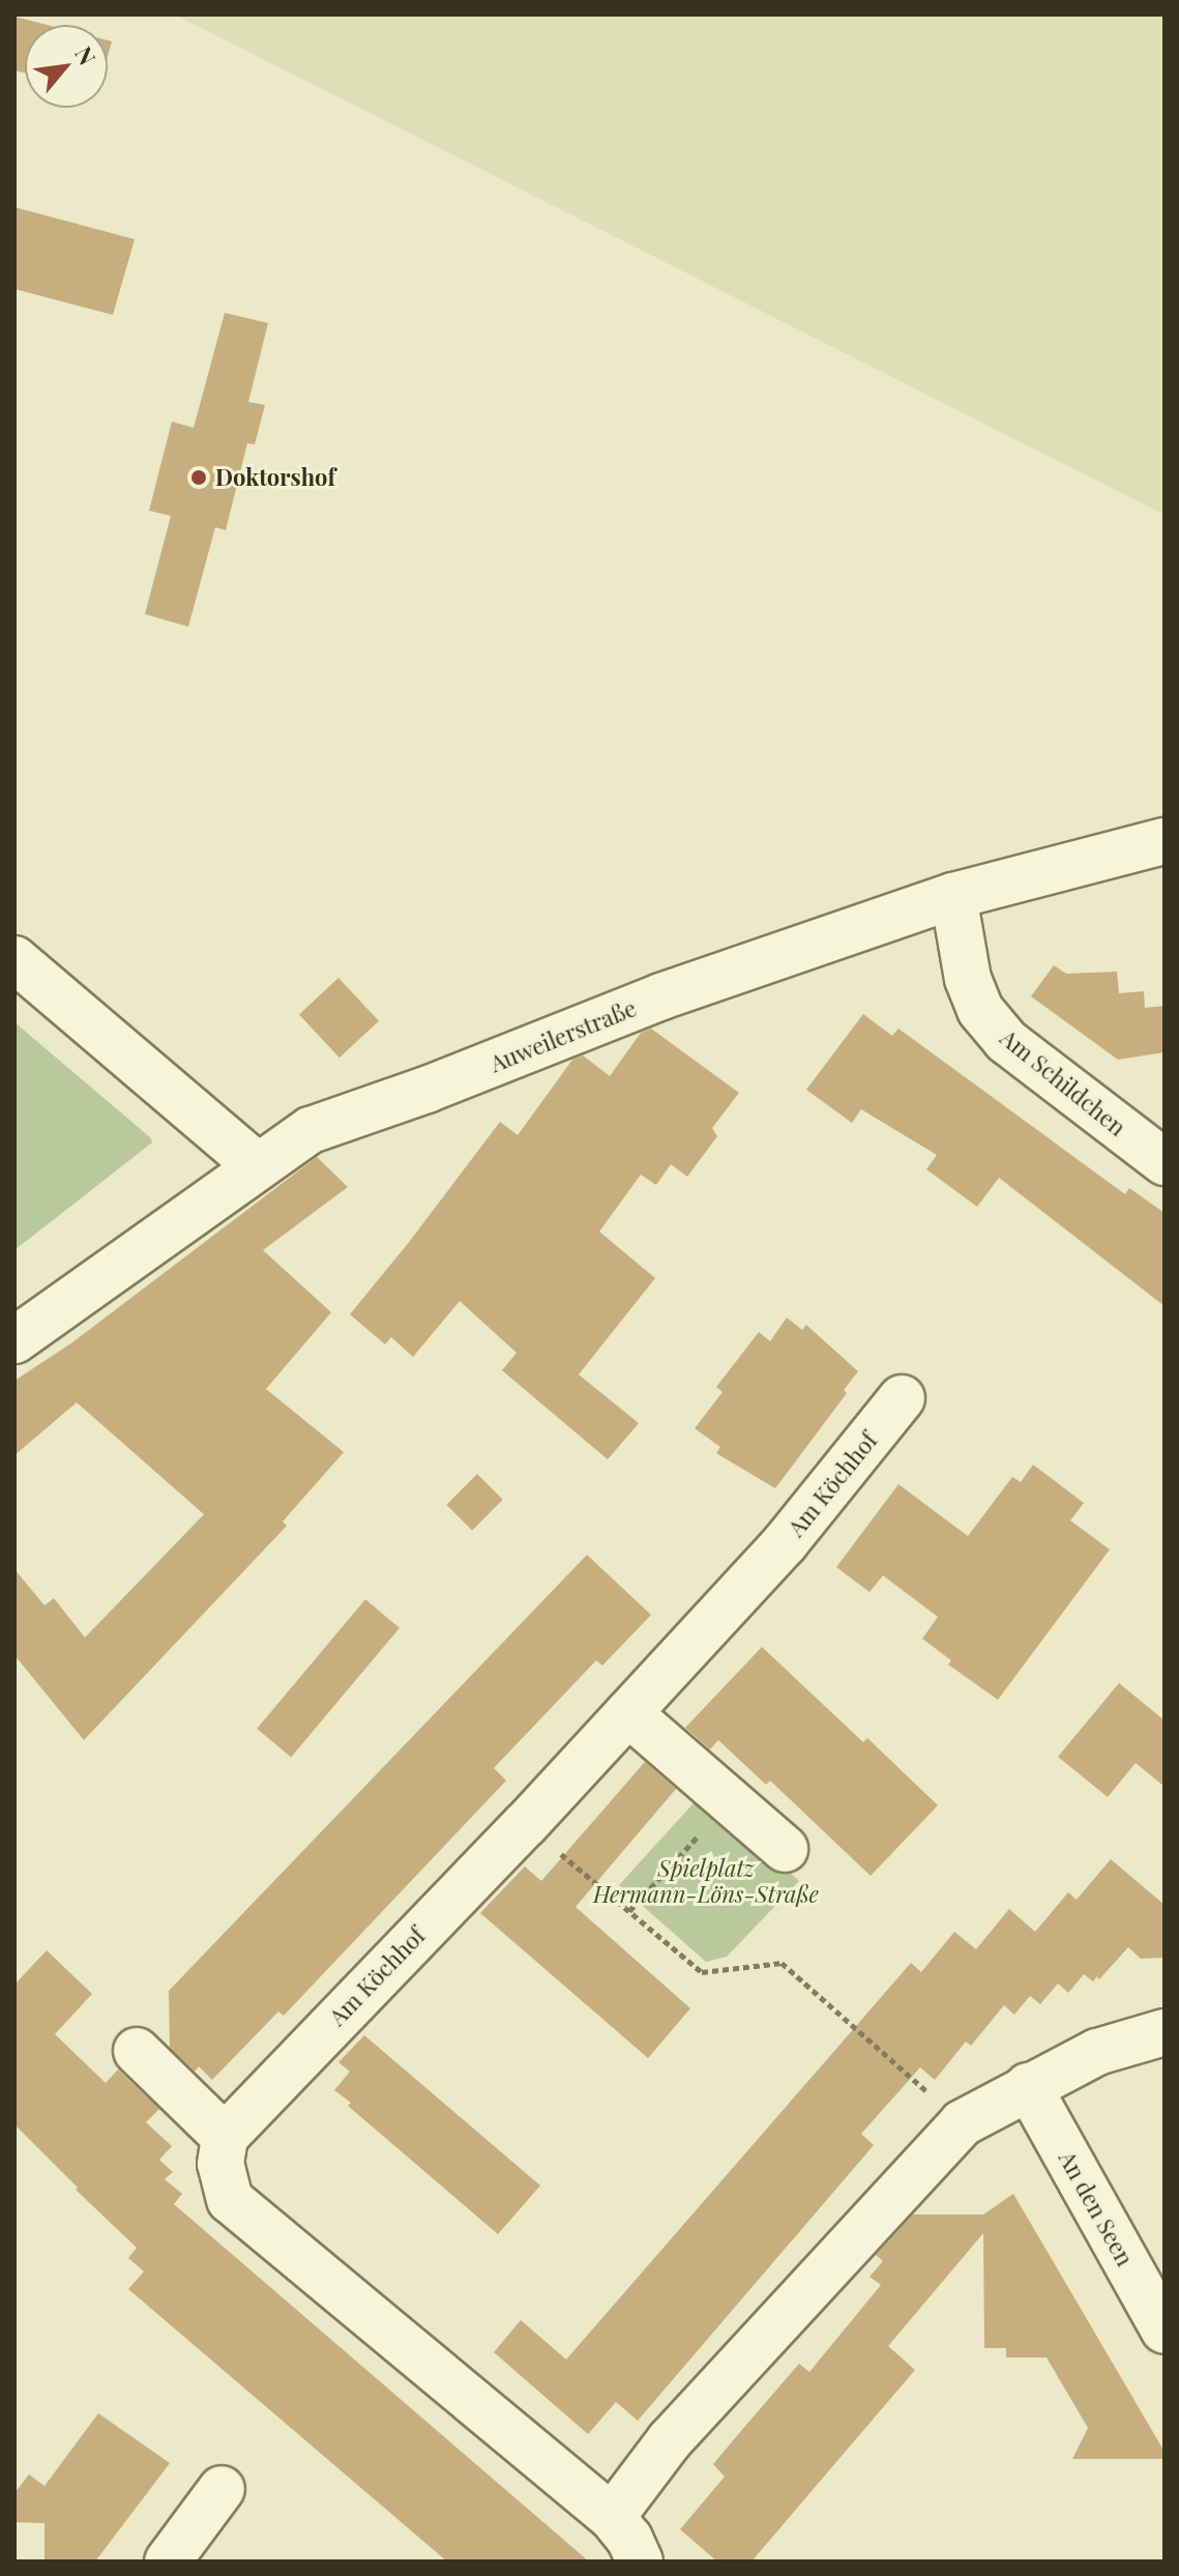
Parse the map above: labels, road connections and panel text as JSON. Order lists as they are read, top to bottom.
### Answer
{
  "streets": {
    "street": [
      "Auweilerstraße",
      "Am Schildchen",
      "Am Köchhof",
      "An den Seen"
    ]
  },
  "crossings": [
    ["Auweilerstraße", "Am Schildchen"]
  ],
  "parks": ["Spielplatz Hermann-Löns-Straße"],
  "places": ["Doktorshof"],
  "north": "top right"
}
